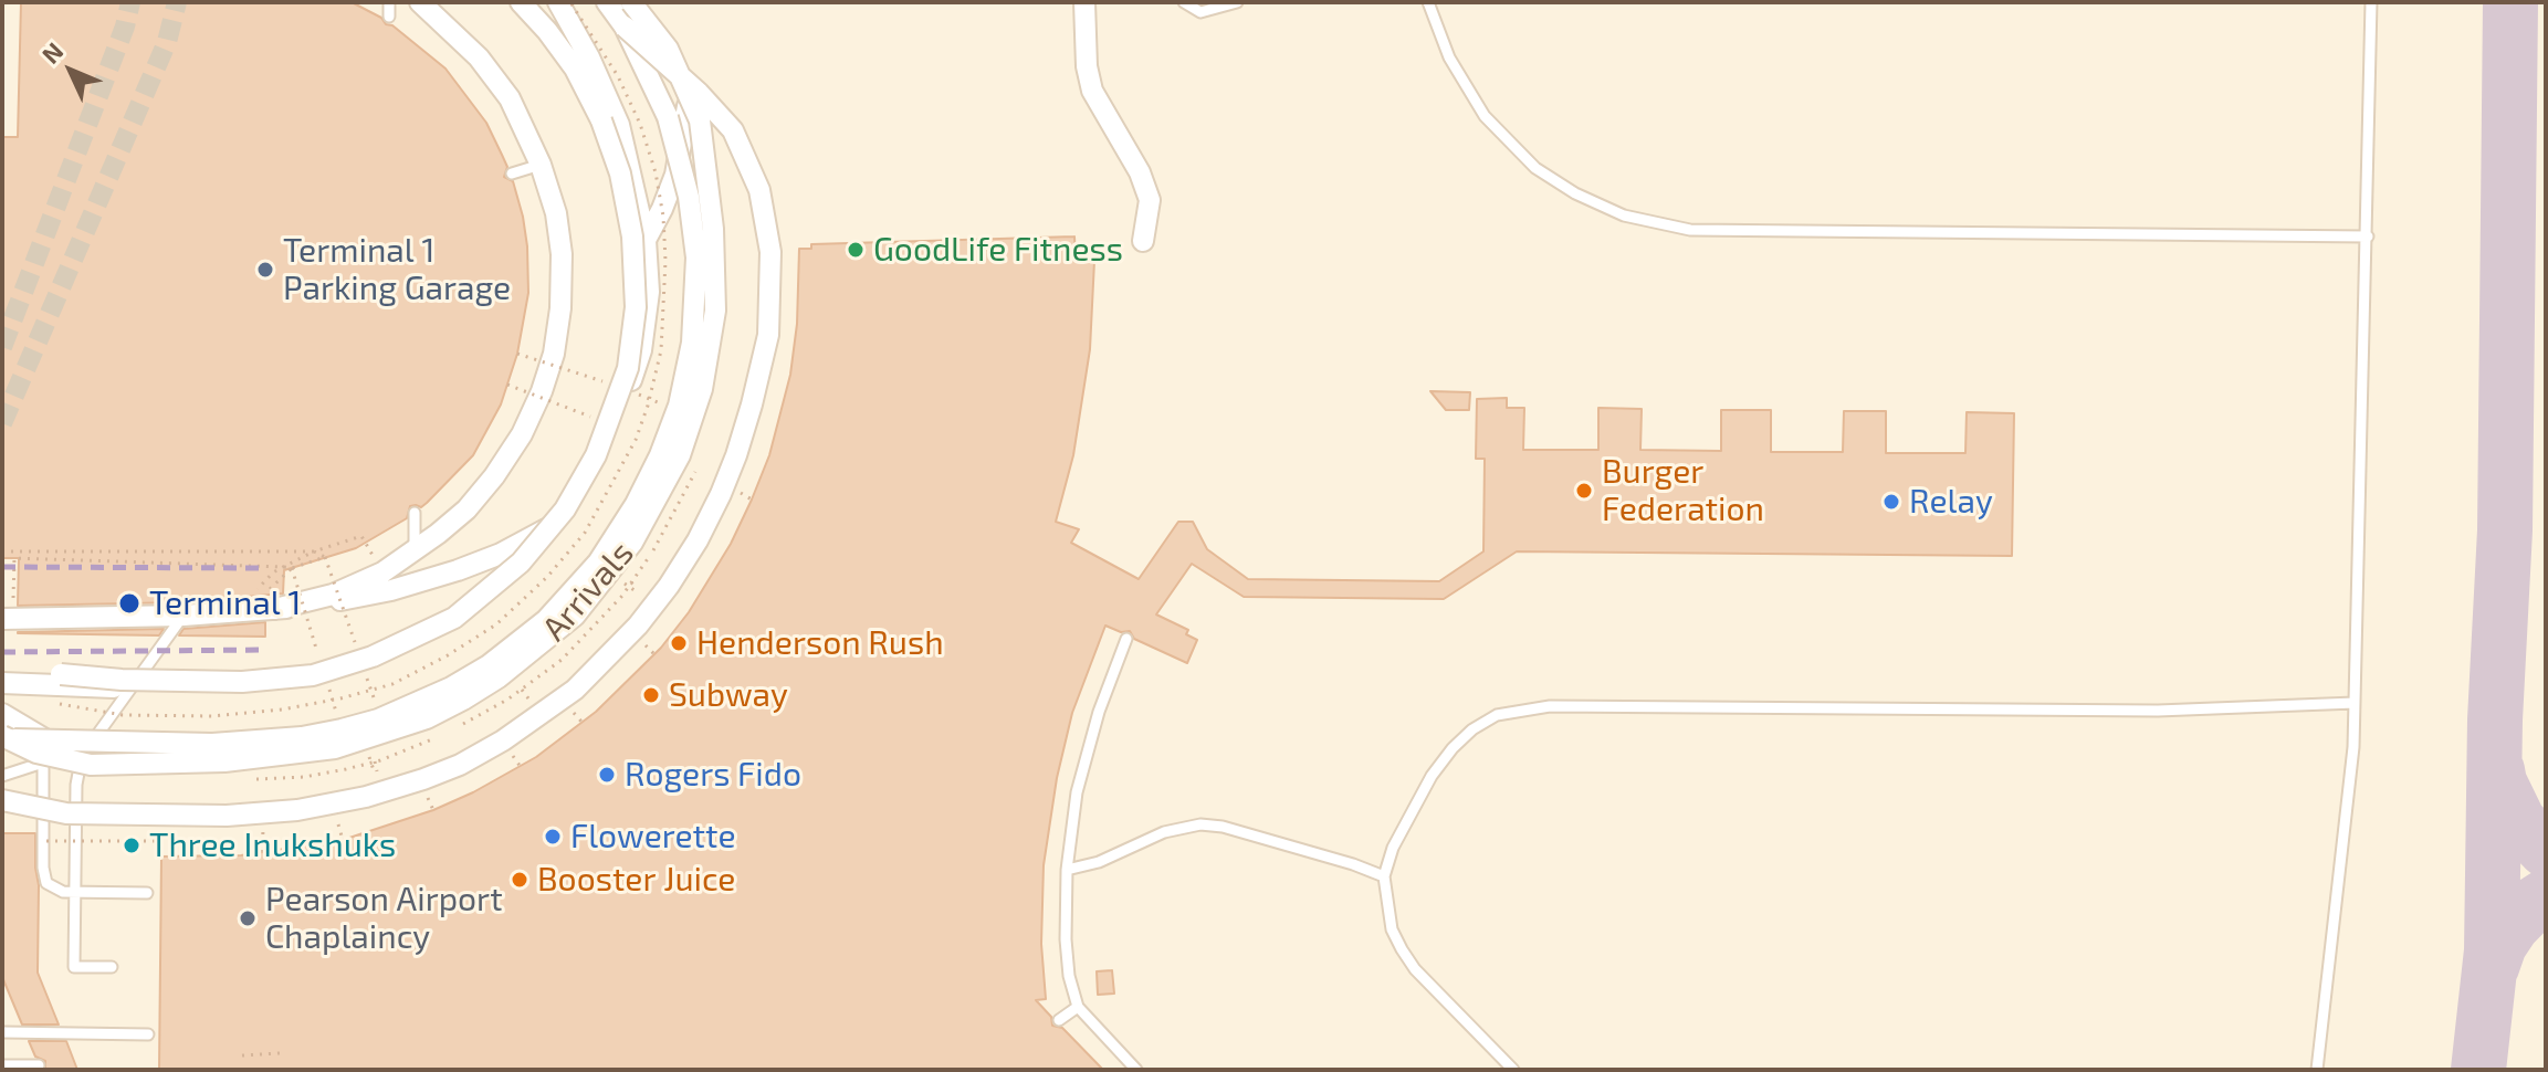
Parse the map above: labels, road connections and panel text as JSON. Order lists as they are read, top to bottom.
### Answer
{
  "streets": {
    "street": ["Arrivals"]
  },
  "places": [
    "GoodLife Fitness",
    "Terminal 1 Parking Garage",
    "Burger Federation",
    "Relay",
    "Terminal 1",
    "Henderson Rush",
    "Subway",
    "Rogers Fido",
    "Flowerette",
    "Three Inukshuks",
    "Booster Juice",
    "Pearson Airport Chaplaincy"
  ],
  "north": "top left"
}
